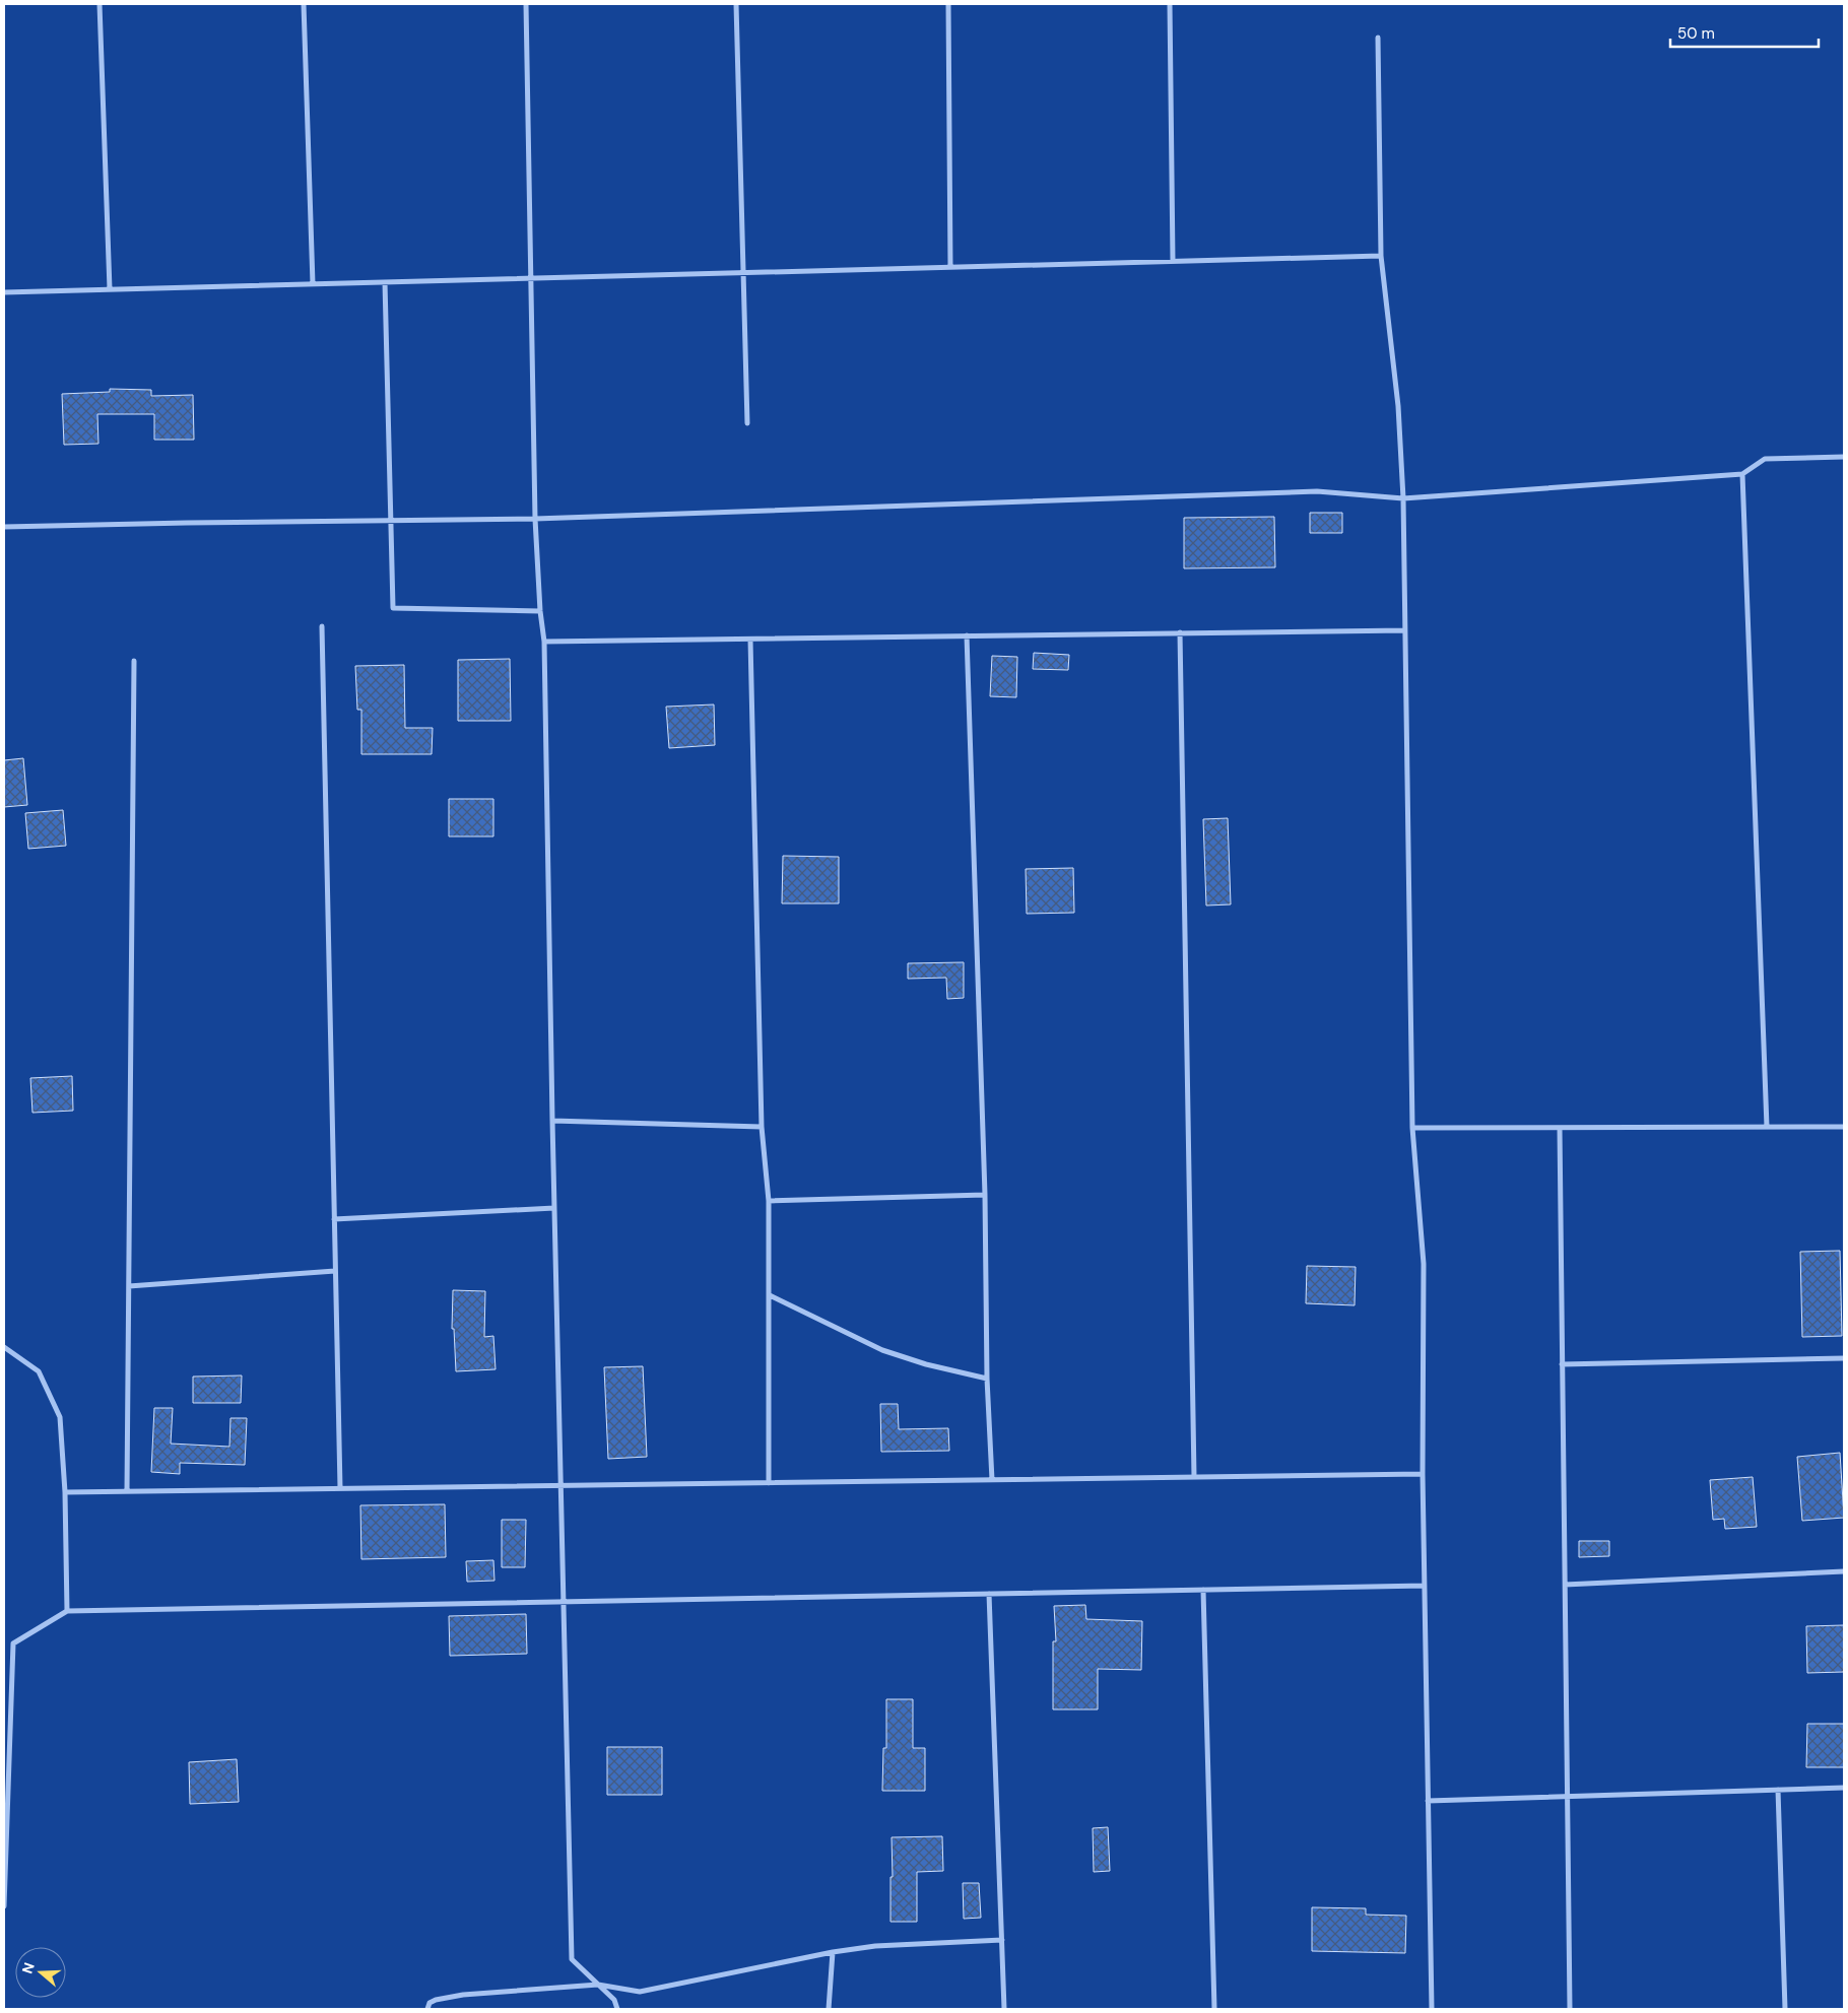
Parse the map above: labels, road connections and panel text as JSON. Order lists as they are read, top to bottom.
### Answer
{
  "scale_bar": "50 m",
  "north": "left"
}
